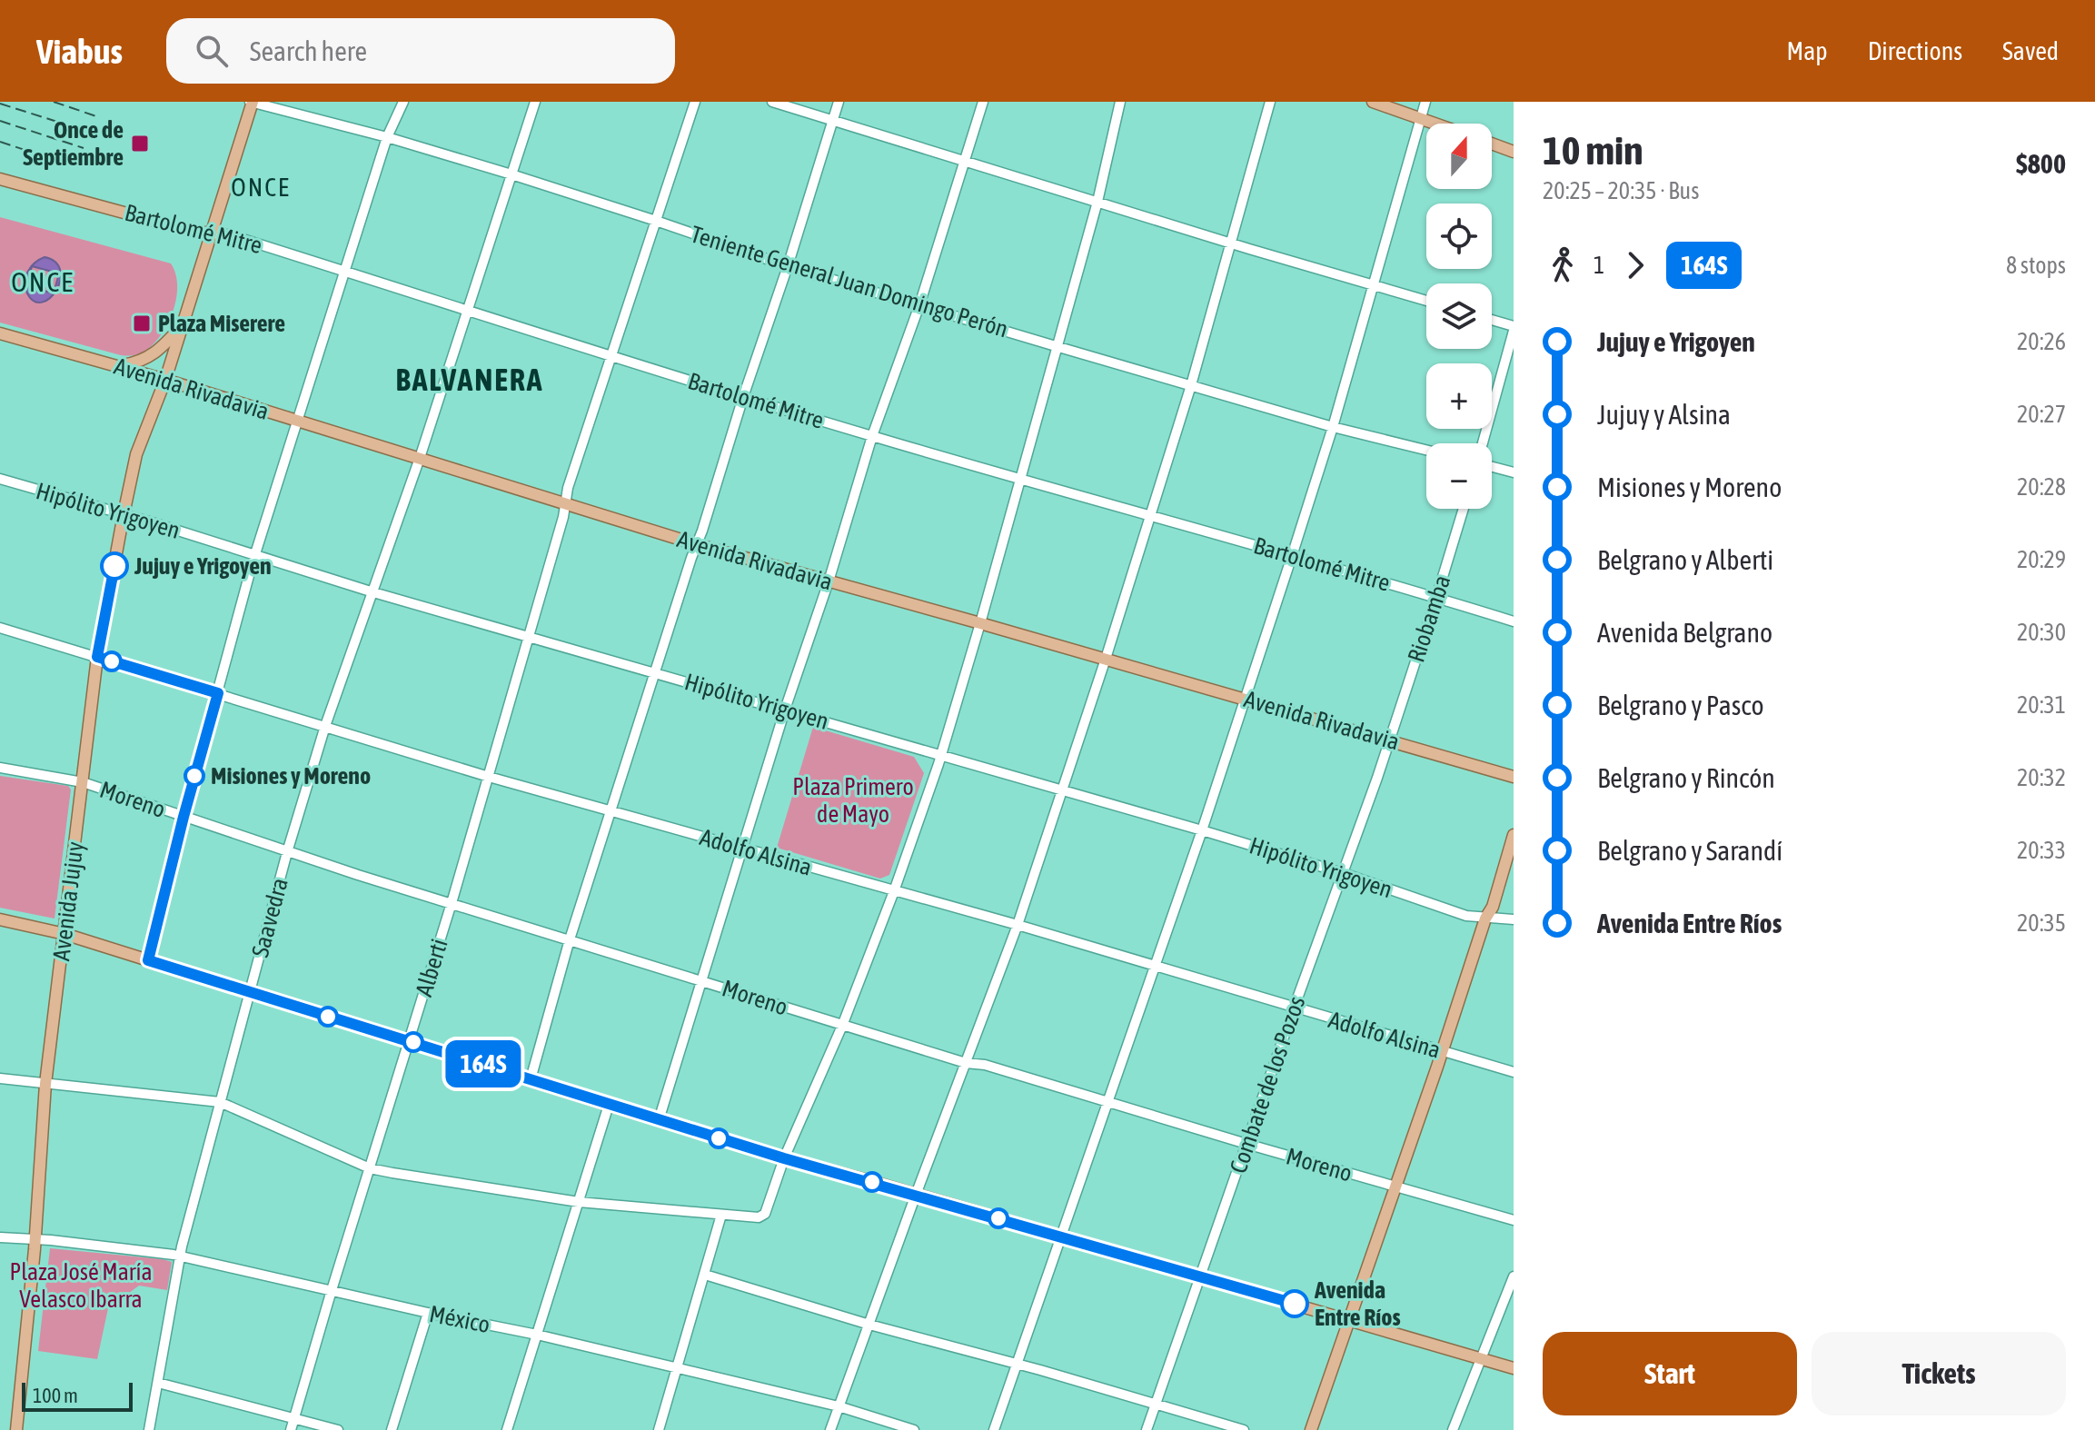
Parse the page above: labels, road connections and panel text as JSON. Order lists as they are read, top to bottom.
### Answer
{
  "streets": {
    "main road": ["Bartolomé Mitre", "Avenida Rivadavia", "Avenida Jujuy"],
    "street": [
      "Teniente General Juan Domingo Perón",
      "Hipólito Yrigoyen",
      "Riobamba",
      "Moreno",
      "Adolfo Alsina",
      "Saavedra",
      "Alberti",
      "Combate de los Pozos",
      "México"
    ]
  },
  "crossings": [
    ["Bartolomé Mitre", "Riobamba"],
    ["Bartolomé Mitre", "Avenida Jujuy"],
    ["Bartolomé Mitre", "Saavedra"],
    ["Bartolomé Mitre", "Alberti"],
    ["Teniente General Juan Domingo Perón", "Avenida Jujuy"],
    ["Teniente General Juan Domingo Perón", "Saavedra"],
    ["Teniente General Juan Domingo Perón", "Alberti"],
    ["Avenida Rivadavia", "Riobamba"],
    ["Avenida Rivadavia", "Avenida Jujuy"],
    ["Avenida Rivadavia", "Saavedra"],
    ["Avenida Rivadavia", "Alberti"],
    ["Avenida Rivadavia", "Combate de los Pozos"],
    ["Hipólito Yrigoyen", "Avenida Jujuy"],
    ["Hipólito Yrigoyen", "Saavedra"],
    ["Hipólito Yrigoyen", "Alberti"],
    ["Hipólito Yrigoyen", "Combate de los Pozos"],
    ["Riobamba", "Combate de los Pozos"],
    ["Moreno", "Avenida Jujuy"],
    ["Moreno", "Saavedra"],
    ["Moreno", "Alberti"],
    ["Moreno", "Combate de los Pozos"],
    ["Adolfo Alsina", "Avenida Jujuy"],
    ["Adolfo Alsina", "Saavedra"],
    ["Adolfo Alsina", "Alberti"],
    ["Adolfo Alsina", "Combate de los Pozos"],
    ["Avenida Jujuy", "México"],
    ["Saavedra", "México"],
    ["Alberti", "México"]
  ],
  "districts": ["ONCE", "ONCE", "BALVANERA"],
  "parks": ["Plaza Primero de Mayo", "Plaza José María Velasco Ibarra"],
  "places": {
    "transit": ["Once de Septiembre", "Plaza Miserere"],
    "other": ["Jujuy e Yrigoyen", "Misiones y Moreno", "Avenida Entre Ríos"]
  },
  "lines": ["bus line 164S"],
  "scale_bar": "100 m",
  "north": "top",
  "page": {
    "header": "Viabus",
    "search": "Search here",
    "nav": ["Map", "Directions", "Saved"],
    "on_map": "164S",
    "heading": ["10 min", "20:25 – 20:35 · Bus", "$800"],
    "map_buttons": ["+", "−"],
    "legs": ["1", "164S", "8 stops"],
    "list": [
      {
        "name": "Jujuy e Yrigoyen",
        "value": "20:26"
      },
      {
        "name": "Jujuy y Alsina",
        "value": "20:27"
      },
      {
        "name": "Misiones y Moreno",
        "value": "20:28"
      },
      {
        "name": "Belgrano y Alberti",
        "value": "20:29"
      },
      {
        "name": "Avenida Belgrano",
        "value": "20:30"
      },
      {
        "name": "Belgrano y Pasco",
        "value": "20:31"
      },
      {
        "name": "Belgrano y Rincón",
        "value": "20:32"
      },
      {
        "name": "Belgrano y Sarandí",
        "value": "20:33"
      },
      {
        "name": "Avenida Entre Ríos",
        "value": "20:35"
      }
    ],
    "buttons": ["Start", "Tickets"],
    "scale": "100 m"
  }
}
